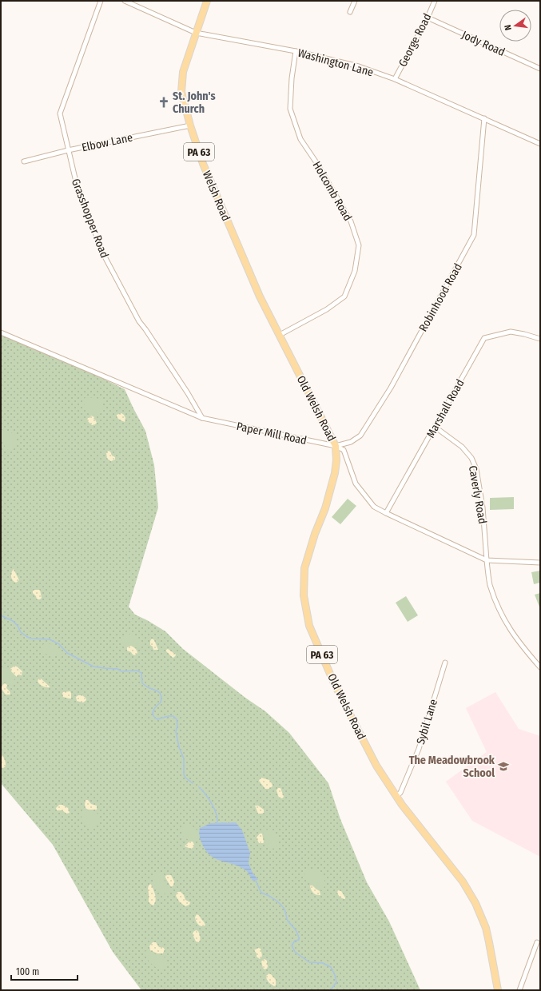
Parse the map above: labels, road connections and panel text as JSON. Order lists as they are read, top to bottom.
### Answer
{
  "streets": {
    "main road": ["PA 63", "Welsh Road", "Old Welsh Road"],
    "street": [
      "George Road",
      "Jody Road",
      "Washington Lane",
      "Elbow Lane",
      "Holcomb Road",
      "Grasshopper Road",
      "Robinhood Road",
      "Marshall Road",
      "Paper Mill Road",
      "Caverly Road",
      "Sybil Lane"
    ]
  },
  "crossings": [
    ["George Road", "Jody Road"],
    ["George Road", "Washington Lane"],
    ["Washington Lane", "Holcomb Road"],
    ["Washington Lane", "Welsh Road"],
    ["Washington Lane", "Robinhood Road"],
    ["Elbow Lane", "Welsh Road"],
    ["Elbow Lane", "Grasshopper Road"],
    ["Holcomb Road", "Old Welsh Road"],
    ["Welsh Road", "Old Welsh Road"],
    ["Grasshopper Road", "Paper Mill Road"],
    ["Robinhood Road", "Old Welsh Road"],
    ["Robinhood Road", "Paper Mill Road"],
    ["Old Welsh Road", "Paper Mill Road"],
    ["Old Welsh Road", "Sybil Lane"],
    ["Marshall Road", "Caverly Road"]
  ],
  "places": {
    "church": ["St. John's Church"],
    "school or university": ["The Meadowbrook School"]
  },
  "scale_bar": "100 m",
  "north": "left"
}
